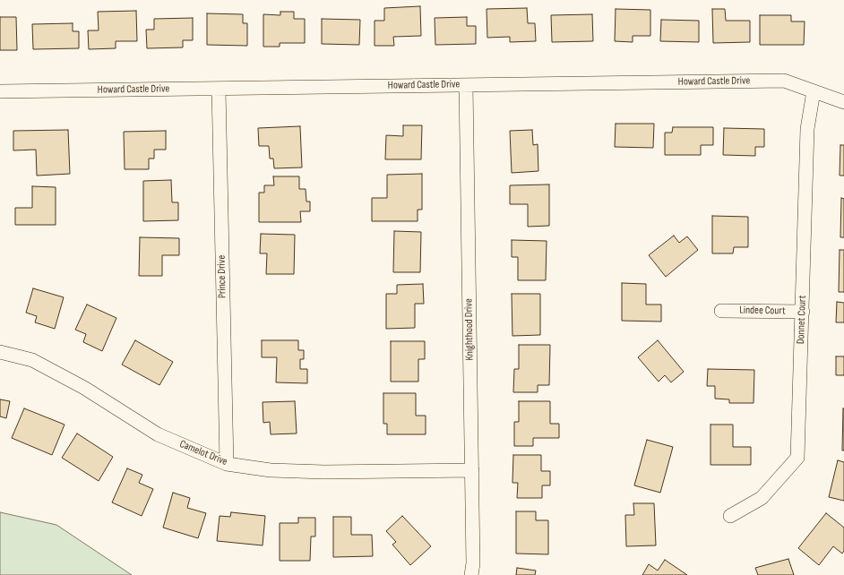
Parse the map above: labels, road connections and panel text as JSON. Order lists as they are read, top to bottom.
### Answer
{
  "streets": {
    "street": [
      "Howard Castle Drive",
      "Prince Drive",
      "Lindee Court",
      "Donnet Court",
      "Knighthood Drive",
      "Camelot Drive"
    ]
  },
  "crossings": [
    ["Howard Castle Drive", "Prince Drive"],
    ["Howard Castle Drive", "Donnet Court"],
    ["Howard Castle Drive", "Knighthood Drive"],
    ["Prince Drive", "Camelot Drive"],
    ["Lindee Court", "Donnet Court"],
    ["Knighthood Drive", "Camelot Drive"]
  ]
}
